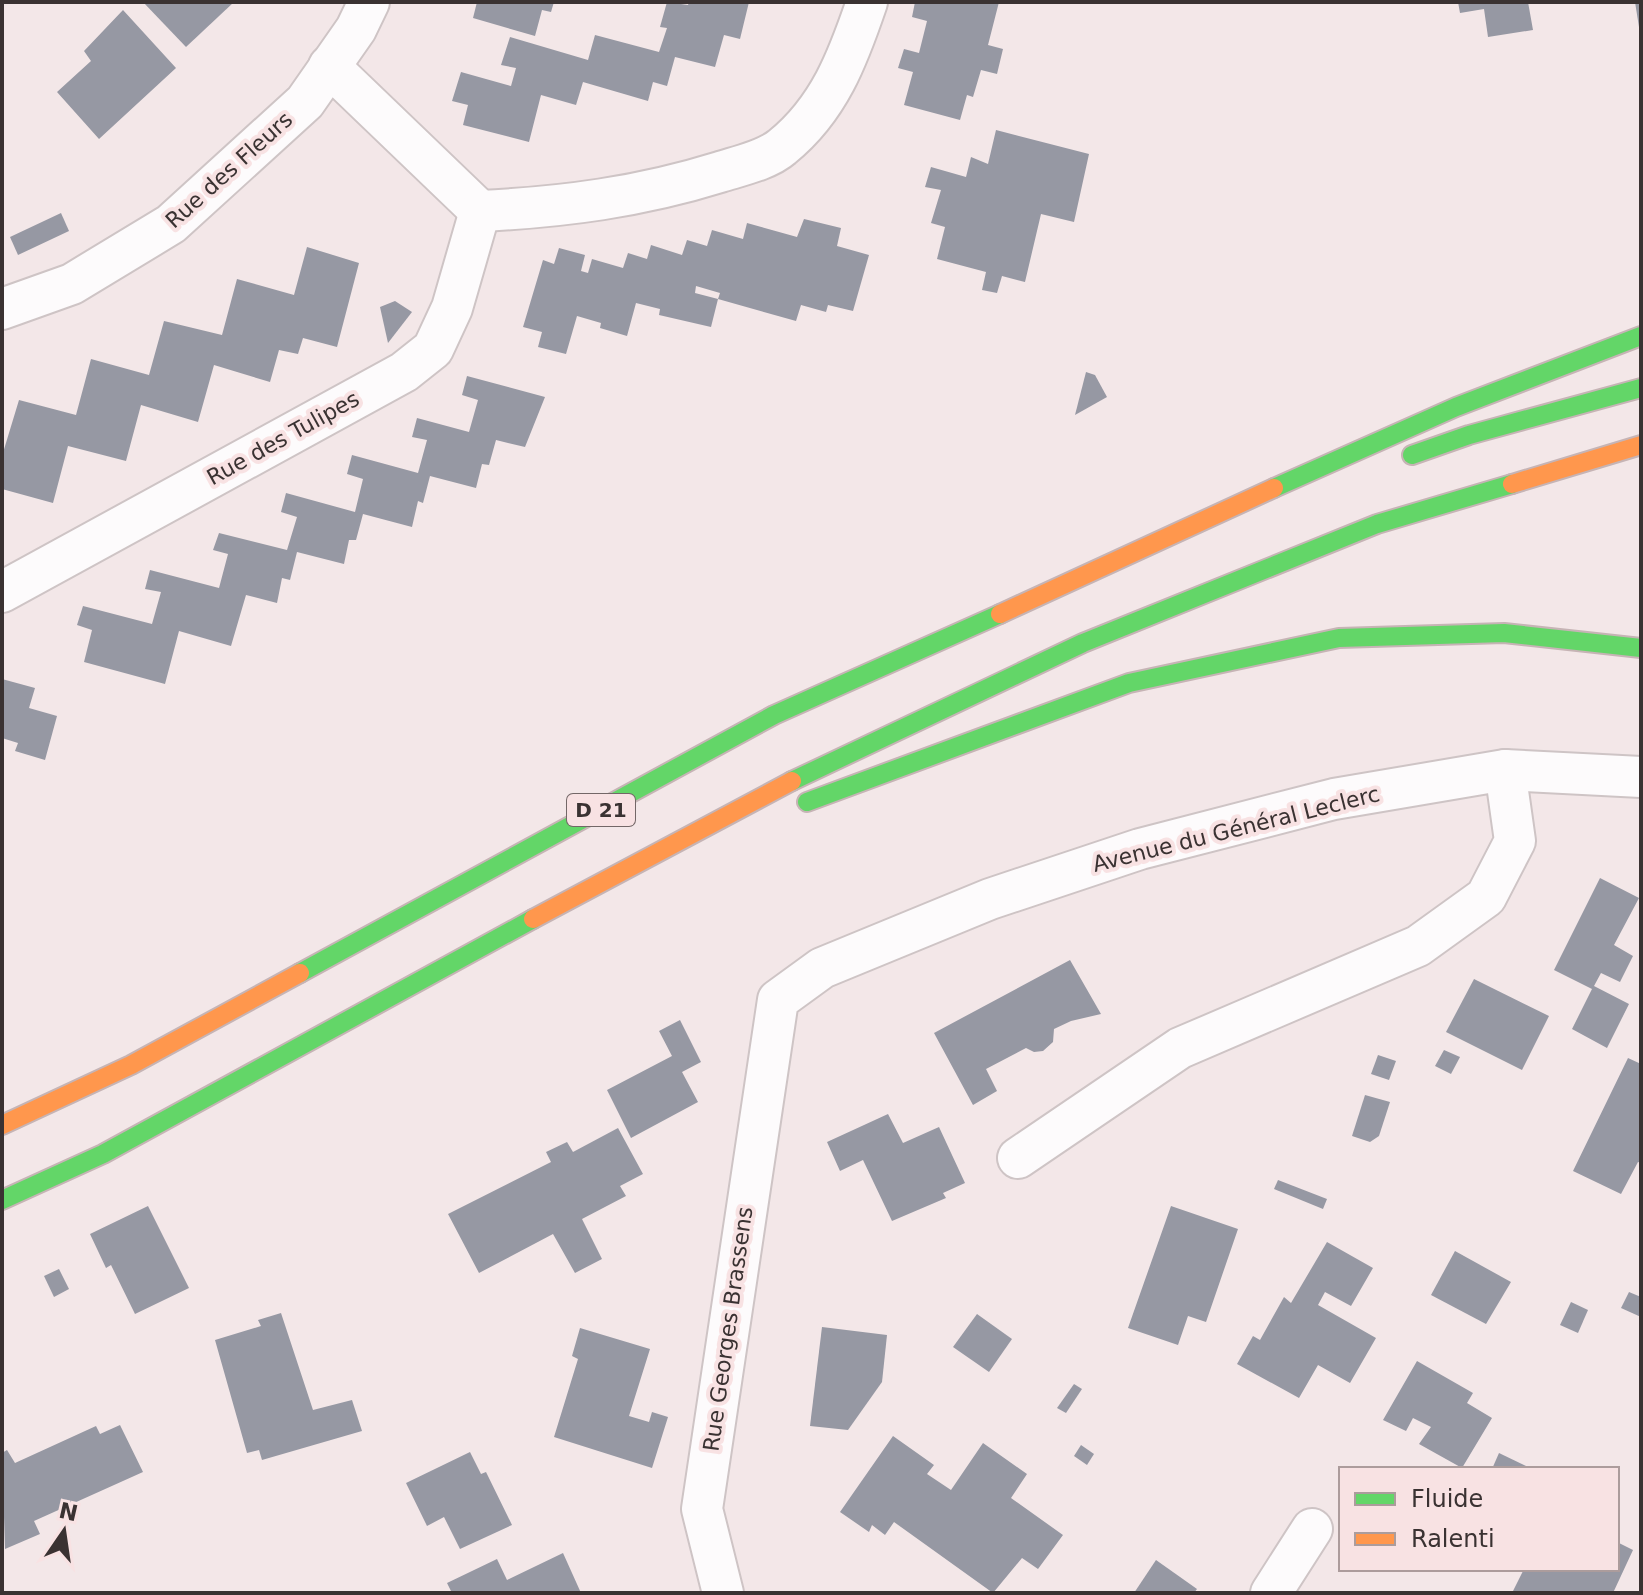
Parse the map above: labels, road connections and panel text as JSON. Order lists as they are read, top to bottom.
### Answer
{
  "streets": {
    "highway": ["D 21"],
    "street": [
      "Rue des Fleurs",
      "Rue des Tulipes",
      "Avenue du Général Leclerc",
      "Rue Georges Brassens"
    ]
  },
  "crossings": [
    ["Avenue du Général Leclerc", "Rue Georges Brassens"]
  ],
  "legend": ["Fluide", "Ralenti"],
  "north": "top"
}
